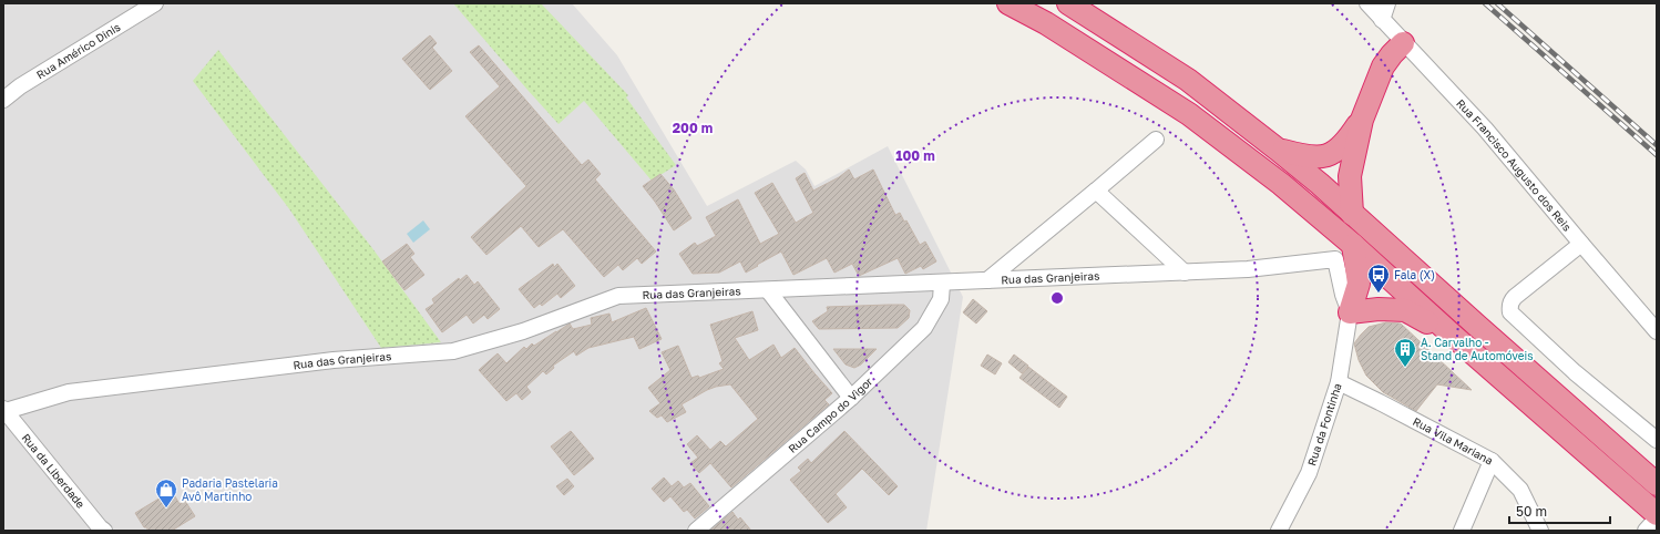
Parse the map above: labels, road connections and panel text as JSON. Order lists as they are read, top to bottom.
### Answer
{
  "streets": {
    "street": [
      "Rua Américo Dinis",
      "Rua Francisco Augusto dos Reis",
      "Rua das Granjeiras",
      "Rua Campo do Vigor",
      "Rua da Fontinha",
      "Rua Vila Mariana",
      "Rua da Liberdade"
    ]
  },
  "crossings": [
    ["Rua das Granjeiras", "Rua Campo do Vigor"],
    ["Rua das Granjeiras", "Rua da Fontinha"],
    ["Rua das Granjeiras", "Rua da Liberdade"],
    ["Rua da Fontinha", "Rua Vila Mariana"]
  ],
  "places": {
    "bus stop": ["Fala (X)"],
    "building": ["A. Carvalho - Stand de Automóveis"],
    "shop": ["Padaria Pastelaria Avô Martinho"]
  },
  "scale_bar": "50 m",
  "rings": ["200 m", "100 m"]
}
